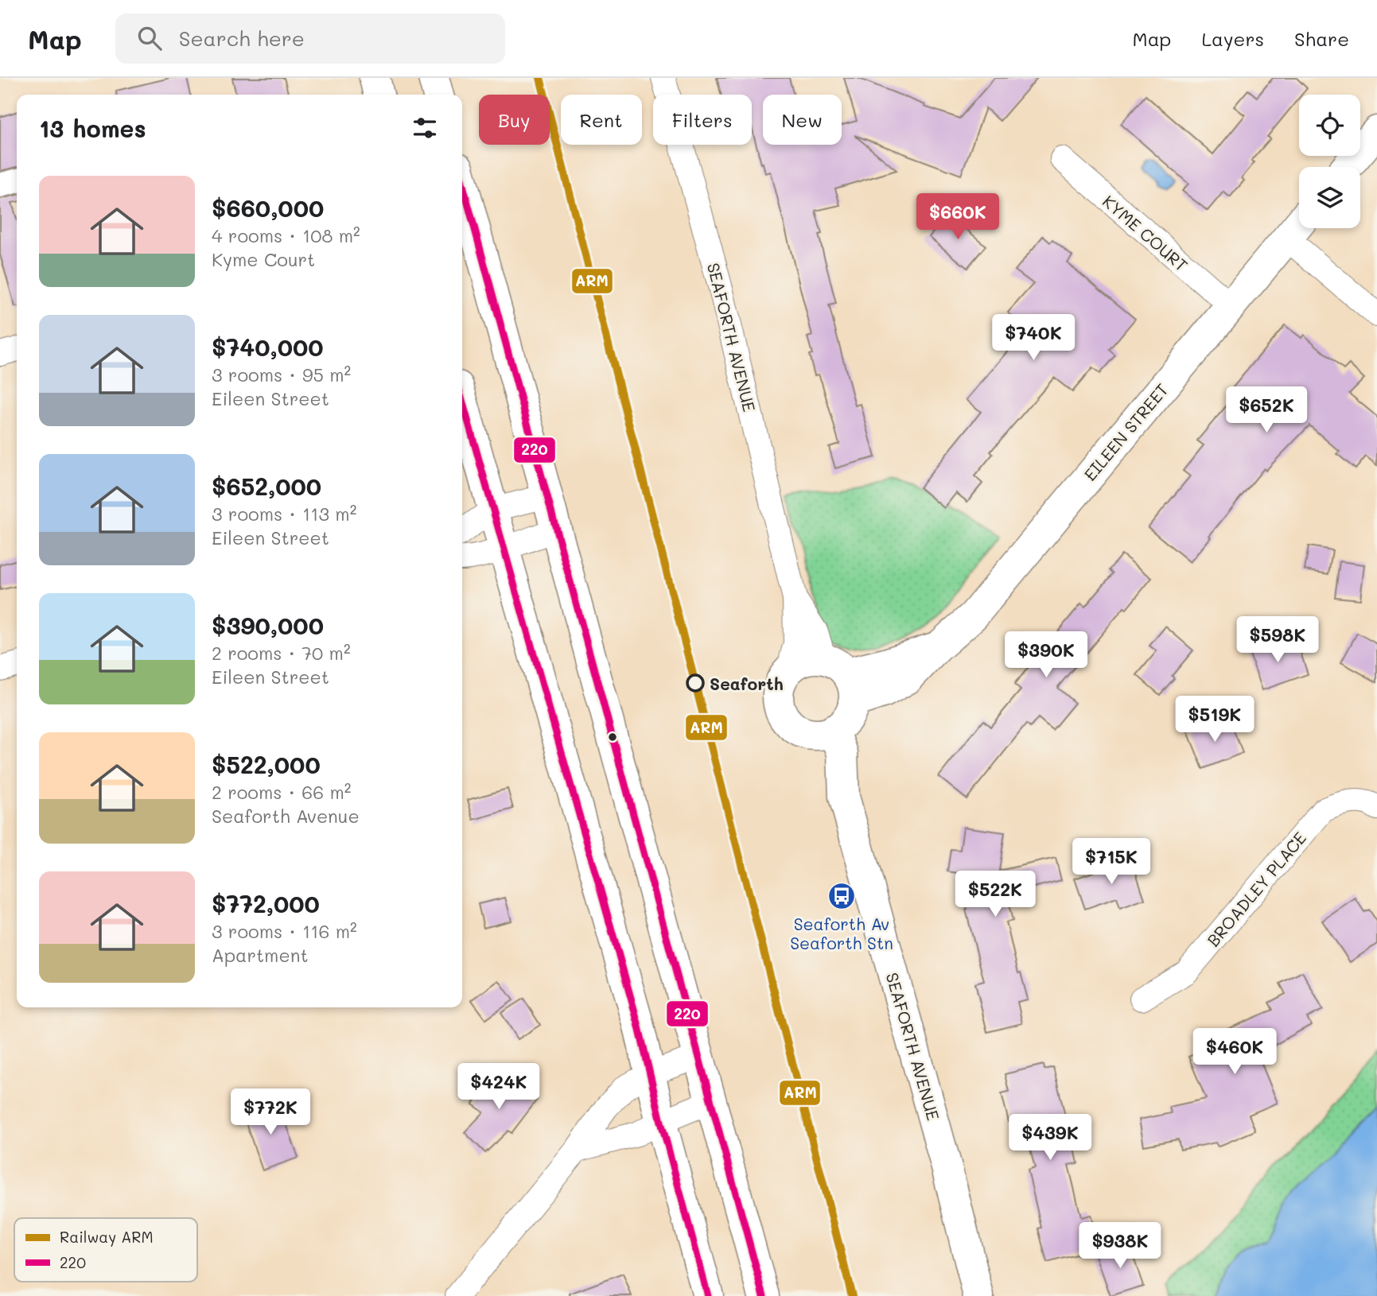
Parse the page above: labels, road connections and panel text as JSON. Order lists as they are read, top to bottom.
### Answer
{
  "streets": {
    "main road": ["SEAFORTH AVENUE", "EILEEN STREET"],
    "street": ["KYME COURT", "BROADLEY PLACE"]
  },
  "crossings": [
    ["KYME COURT", "EILEEN STREET"],
    ["SEAFORTH AVENUE", "EILEEN STREET"]
  ],
  "places": {
    "other": ["Seaforth"],
    "bus stop": ["Seaforth Av Seaforth Stn"]
  },
  "lines": ["rail line ARM", "transit line 220"],
  "legend": ["Railway ARM", "220"],
  "page": {
    "header": "Map",
    "search": "Search here",
    "nav": ["Map", "Layers", "Share"],
    "chip": [
      "Buy",
      "Rent",
      "Filters",
      "New"
    ],
    "heading": "13 homes",
    "list": [
      {
        "name": "$660,000",
        "note": "4 rooms · 108 m² · Kyme Court"
      },
      {
        "name": "$740,000",
        "note": "3 rooms · 95 m² · Eileen Street"
      },
      {
        "name": "$652,000",
        "note": "3 rooms · 113 m² · Eileen Street"
      },
      {
        "name": "$390,000",
        "note": "2 rooms · 70 m² · Eileen Street"
      },
      {
        "name": "$522,000",
        "note": "2 rooms · 66 m² · Seaforth Avenue"
      },
      {
        "name": "$772,000",
        "note": "3 rooms · 116 m² · Apartment"
      }
    ],
    "price": [
      "$660K",
      "$740K",
      "$652K",
      "$598K",
      "$390K",
      "$519K",
      "$715K",
      "$522K",
      "$460K",
      "$424K",
      "$772K",
      "$439K",
      "$938K"
    ]
  }
}
